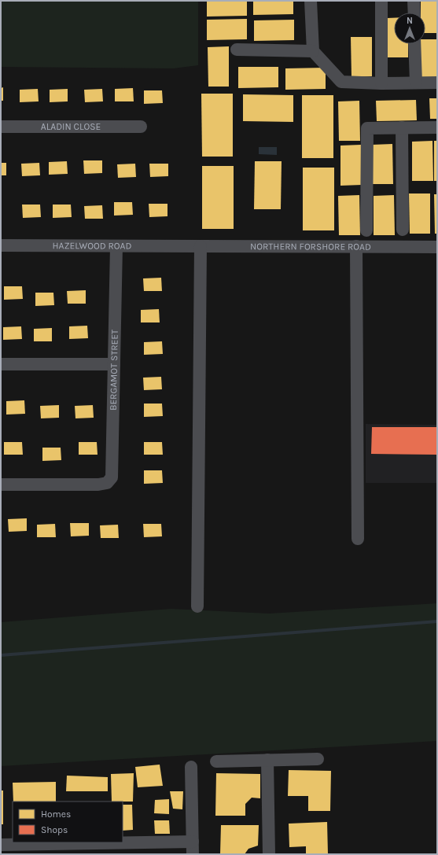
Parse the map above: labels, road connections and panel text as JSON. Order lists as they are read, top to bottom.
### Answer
{
  "streets": {
    "street": [
      "ALADIN CLOSE",
      "HAZELWOOD ROAD",
      "NORTHERN FORSHORE ROAD",
      "BERGAMOT STREET"
    ]
  },
  "crossings": [
    ["HAZELWOOD ROAD", "NORTHERN FORSHORE ROAD"],
    ["HAZELWOOD ROAD", "BERGAMOT STREET"]
  ],
  "legend": ["Homes", "Shops"],
  "north": "top"
}
